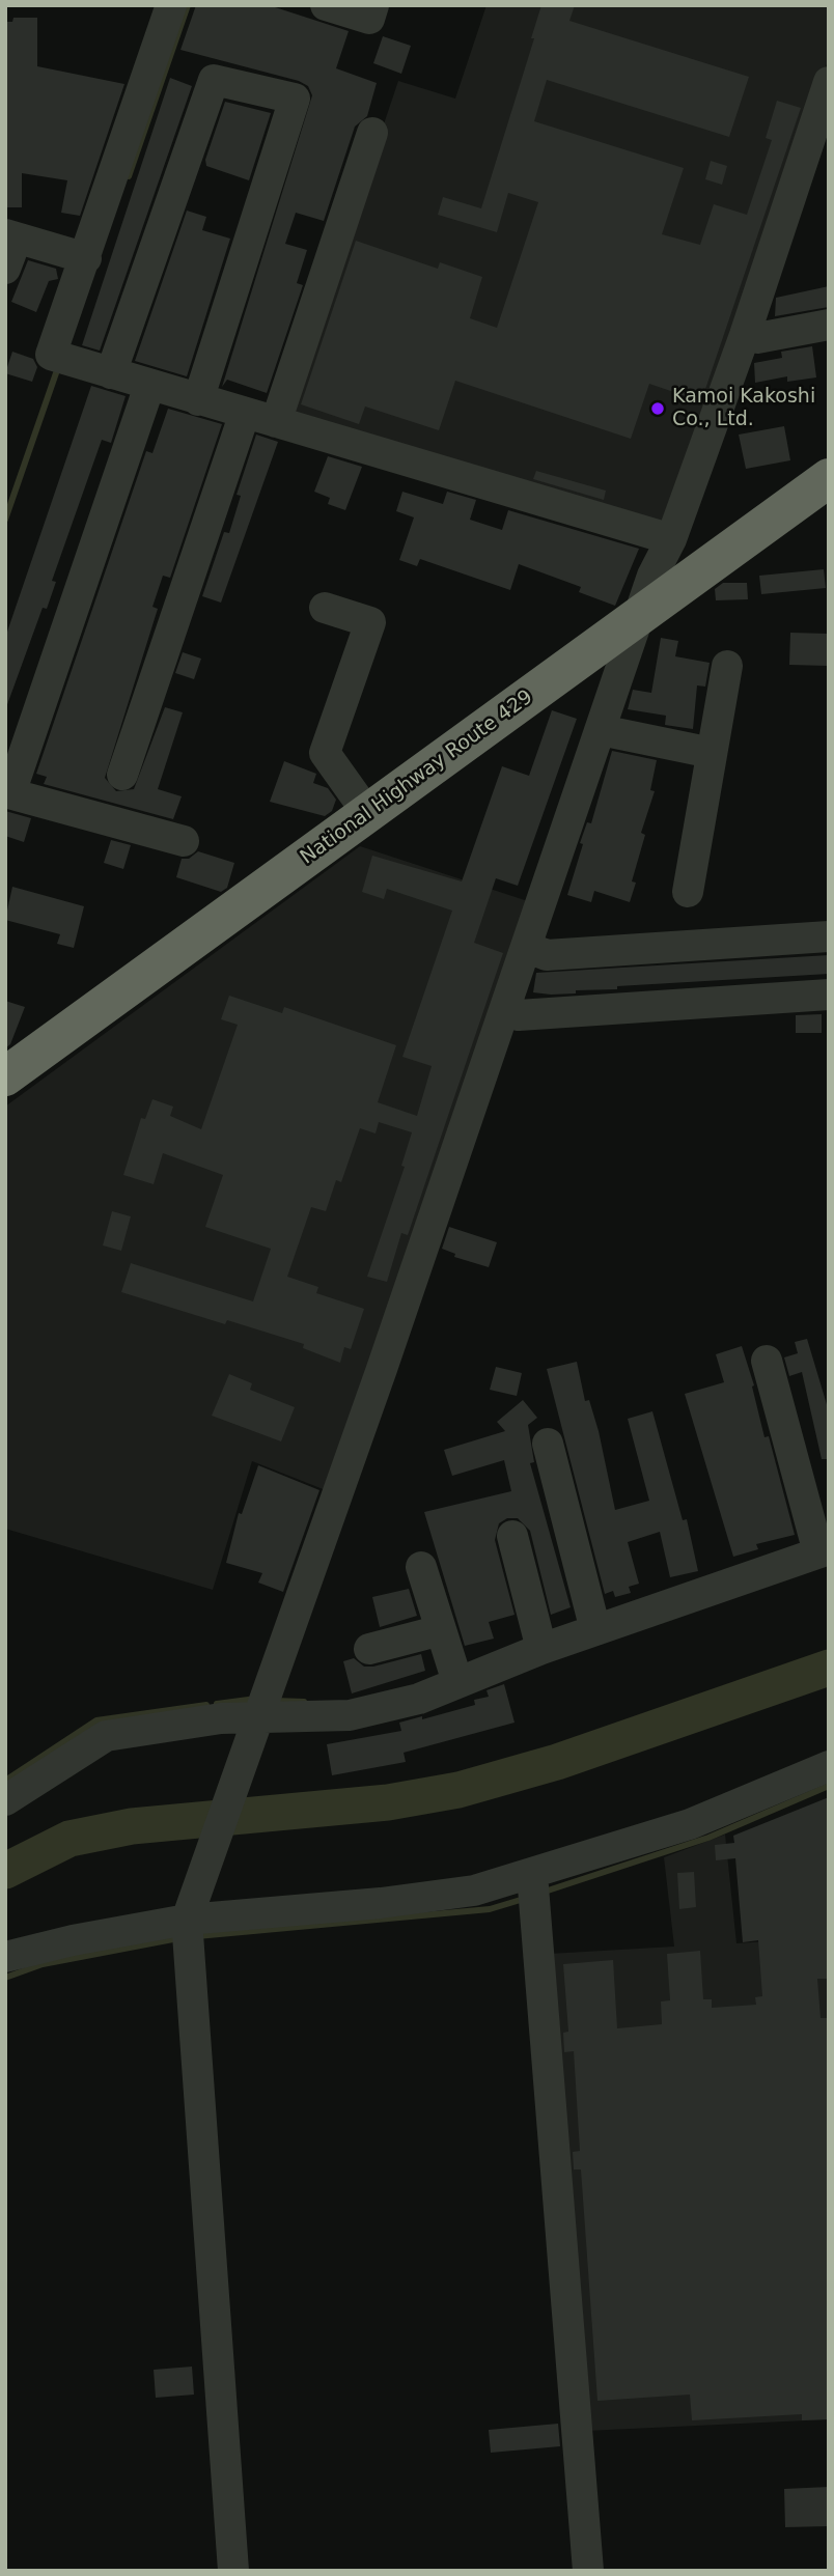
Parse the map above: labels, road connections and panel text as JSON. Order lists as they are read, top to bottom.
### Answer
{
  "streets": {
    "highway": ["National Highway Route 429"]
  },
  "places": ["Kamoi Kakoshi Co., Ltd."]
}
